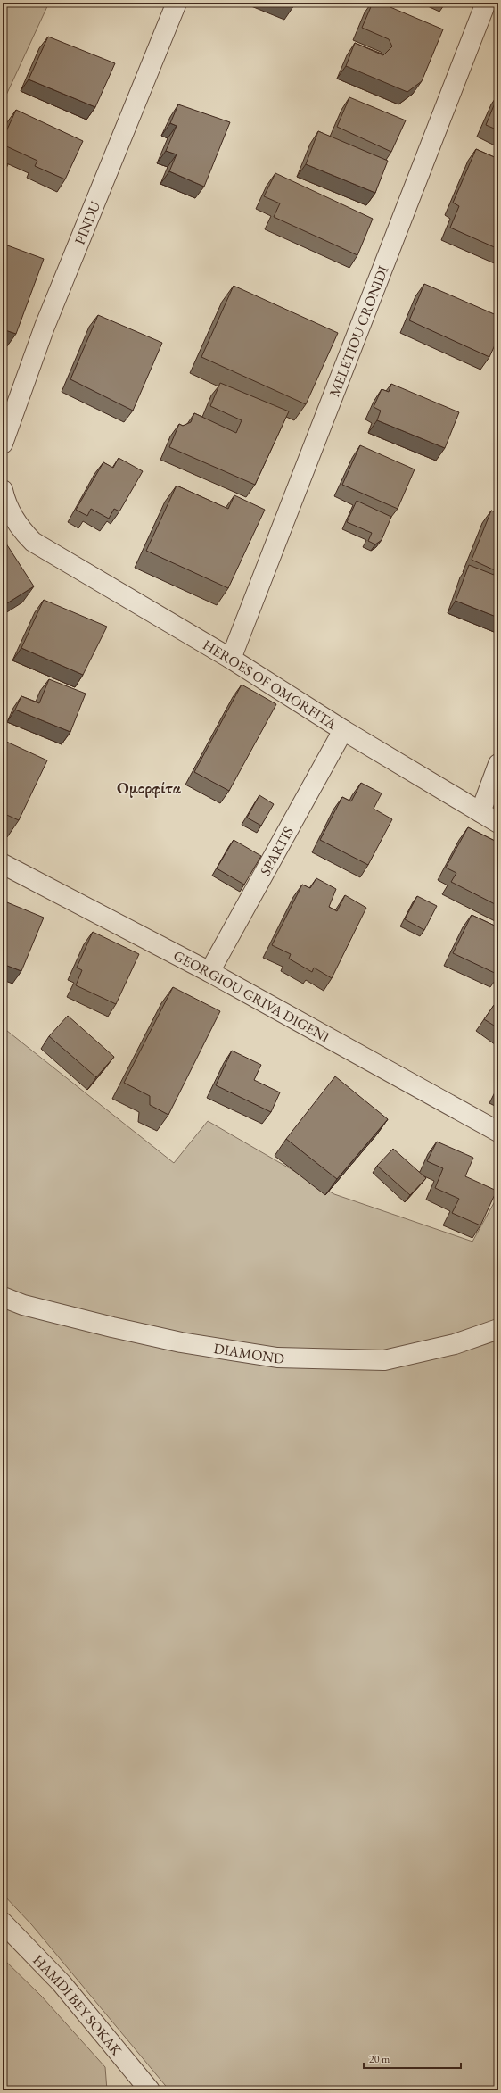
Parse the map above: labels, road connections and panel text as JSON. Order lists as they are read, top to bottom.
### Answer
{
  "streets": {
    "street": [
      "PINDU",
      "MELETIOU CRONIDI",
      "HEROES OF OMORFITA",
      "SPARTIS",
      "GEORGIOU GRIVA DIGENI",
      "DIAMOND",
      "HAMDI BEY SOKAK"
    ]
  },
  "crossings": [
    ["MELETIOU CRONIDI", "HEROES OF OMORFITA"],
    ["HEROES OF OMORFITA", "SPARTIS"],
    ["SPARTIS", "GEORGIOU GRIVA DIGENI"]
  ],
  "districts": ["Ομορφίτα"],
  "scale_bar": "20 m"
}
